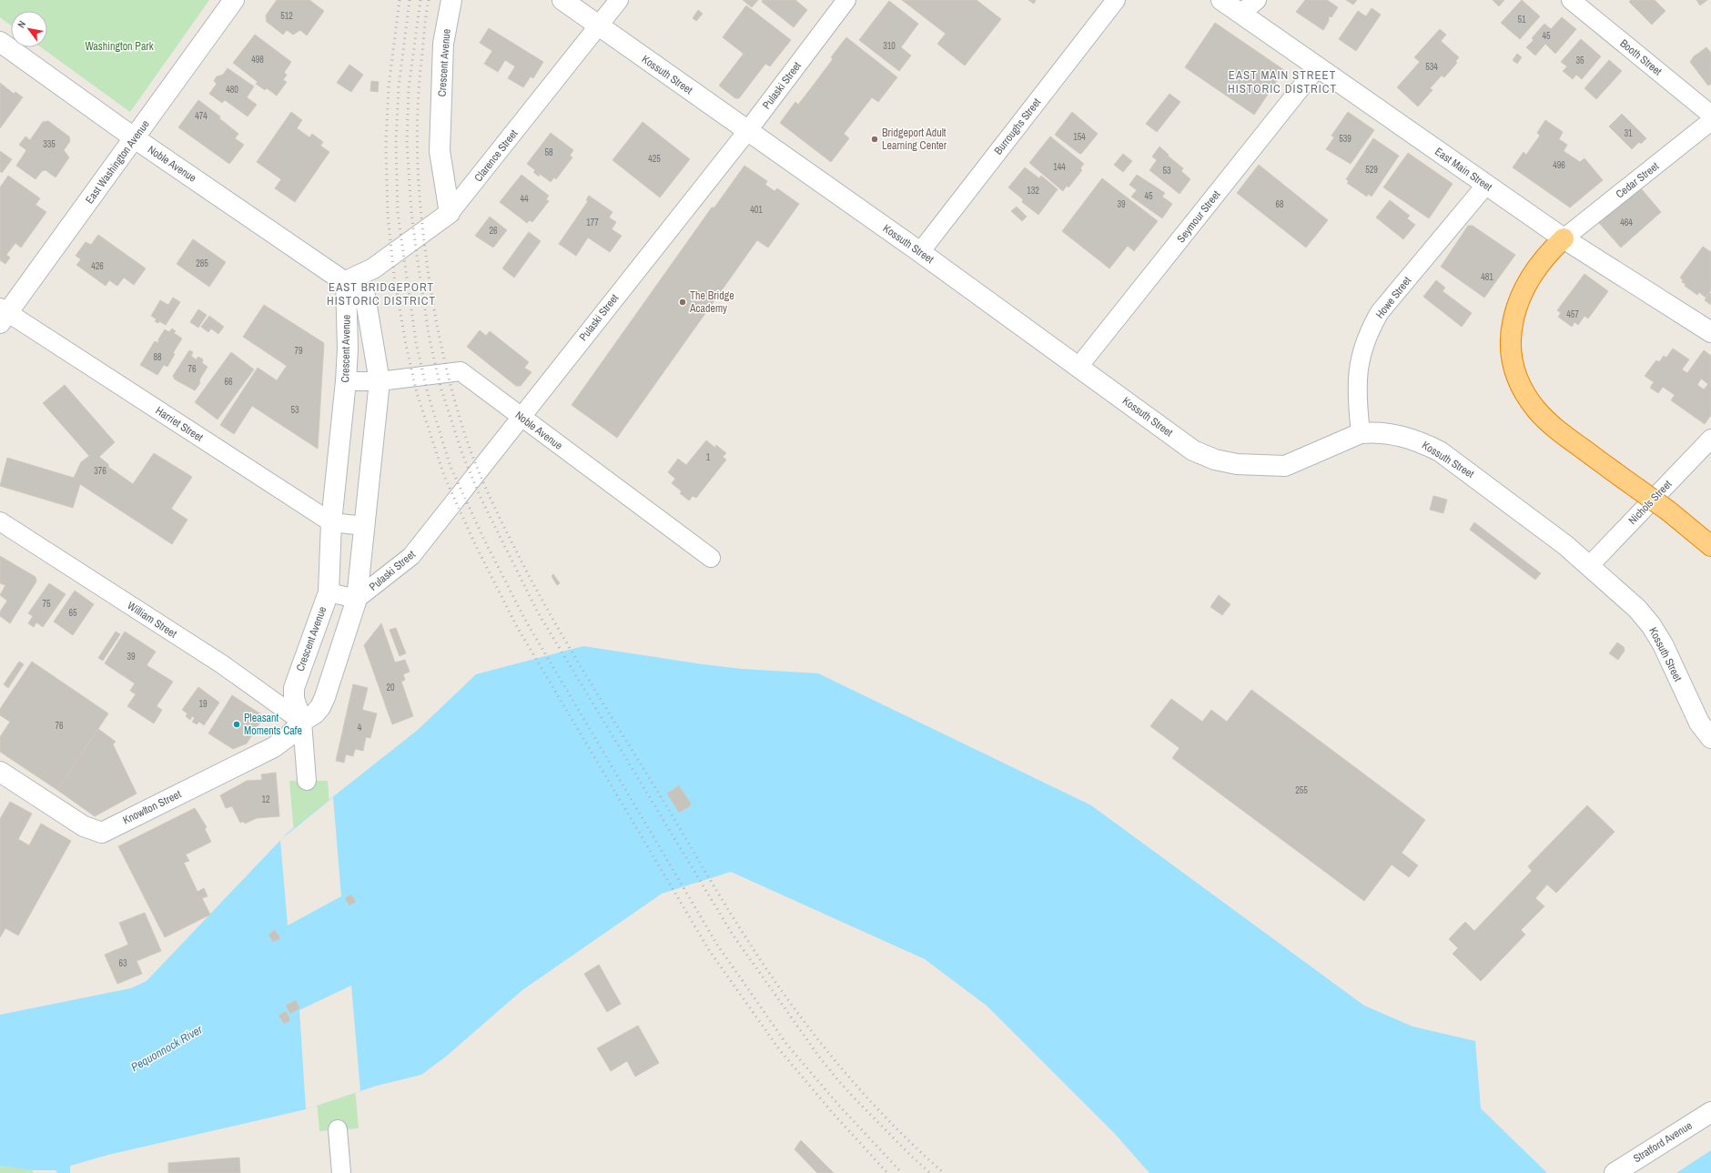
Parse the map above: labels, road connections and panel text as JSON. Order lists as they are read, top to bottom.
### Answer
{
  "streets": {
    "main road": [
      "Crescent Avenue",
      "Kossuth Street",
      "Clarence Street",
      "East Washington Avenue",
      "Noble Avenue",
      "East Main Street",
      "Knowlton Street",
      "Stratford Avenue"
    ],
    "street": [
      "Booth Street",
      "Pulaski Street",
      "Burroughs Street",
      "Cedar Street",
      "Seymour Street",
      "Howe Street",
      "Harriet Street",
      "Nichols Street",
      "William Street"
    ]
  },
  "crossings": [
    ["Crescent Avenue", "Pulaski Street"],
    ["Crescent Avenue", "Clarence Street"],
    ["Crescent Avenue", "Noble Avenue"],
    ["Crescent Avenue", "Harriet Street"],
    ["Crescent Avenue", "William Street"],
    ["Crescent Avenue", "Knowlton Street"],
    ["Kossuth Street", "Pulaski Street"],
    ["Kossuth Street", "Burroughs Street"],
    ["Kossuth Street", "Clarence Street"],
    ["Kossuth Street", "Seymour Street"],
    ["Kossuth Street", "Howe Street"],
    ["Kossuth Street", "Nichols Street"],
    ["Pulaski Street", "Noble Avenue"],
    ["Clarence Street", "Noble Avenue"],
    ["East Washington Avenue", "Noble Avenue"],
    ["East Washington Avenue", "Harriet Street"],
    ["East Main Street", "Cedar Street"],
    ["East Main Street", "Seymour Street"],
    ["East Main Street", "Howe Street"],
    ["William Street", "Knowlton Street"]
  ],
  "districts": ["EAST MAIN STREET HISTORIC DISTRICT", "EAST BRIDGEPORT HISTORIC DISTRICT"],
  "water": ["Pequonnock River"],
  "parks": ["Washington Park"],
  "places": ["Bridgeport Adult Learning Center", "The Bridge Academy", "Pleasant Moments Cafe"],
  "house_numbers": [
    "512",
    "51",
    "45",
    "310",
    "498",
    "35",
    "534",
    "480",
    "474",
    "31",
    "154",
    "539",
    "335",
    "58",
    "425",
    "496",
    "144",
    "529",
    "53",
    "132",
    "45",
    "44",
    "39",
    "68",
    "401",
    "177",
    "464",
    "26",
    "285",
    "426",
    "481",
    "457",
    "79",
    "88",
    "76",
    "66",
    "53",
    "1",
    "376",
    "75",
    "65",
    "39",
    "20",
    "19",
    "76",
    "4",
    "255",
    "12",
    "63"
  ],
  "north": "top left"
}
